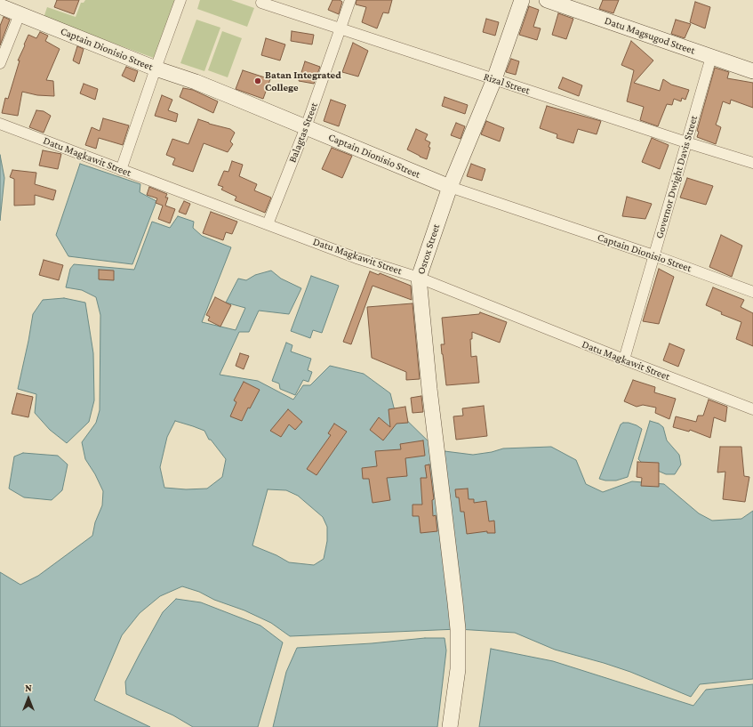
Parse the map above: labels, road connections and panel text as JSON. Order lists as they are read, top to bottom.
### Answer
{
  "streets": {
    "street": [
      "Datu Magsugod Street",
      "Captain Dionisio Street",
      "Rizal Street",
      "Balagtas Street",
      "Datu Magkawit Street",
      "Governor Dwight Davis Street",
      "Osrox Street"
    ]
  },
  "crossings": [
    ["Datu Magsugod Street", "Governor Dwight Davis Street"],
    ["Captain Dionisio Street", "Balagtas Street"],
    ["Captain Dionisio Street", "Governor Dwight Davis Street"],
    ["Captain Dionisio Street", "Osrox Street"],
    ["Rizal Street", "Balagtas Street"],
    ["Rizal Street", "Governor Dwight Davis Street"],
    ["Rizal Street", "Osrox Street"],
    ["Balagtas Street", "Datu Magkawit Street"],
    ["Datu Magkawit Street", "Governor Dwight Davis Street"],
    ["Datu Magkawit Street", "Osrox Street"]
  ],
  "places": ["Batan Integrated College"],
  "north": "top"
}
